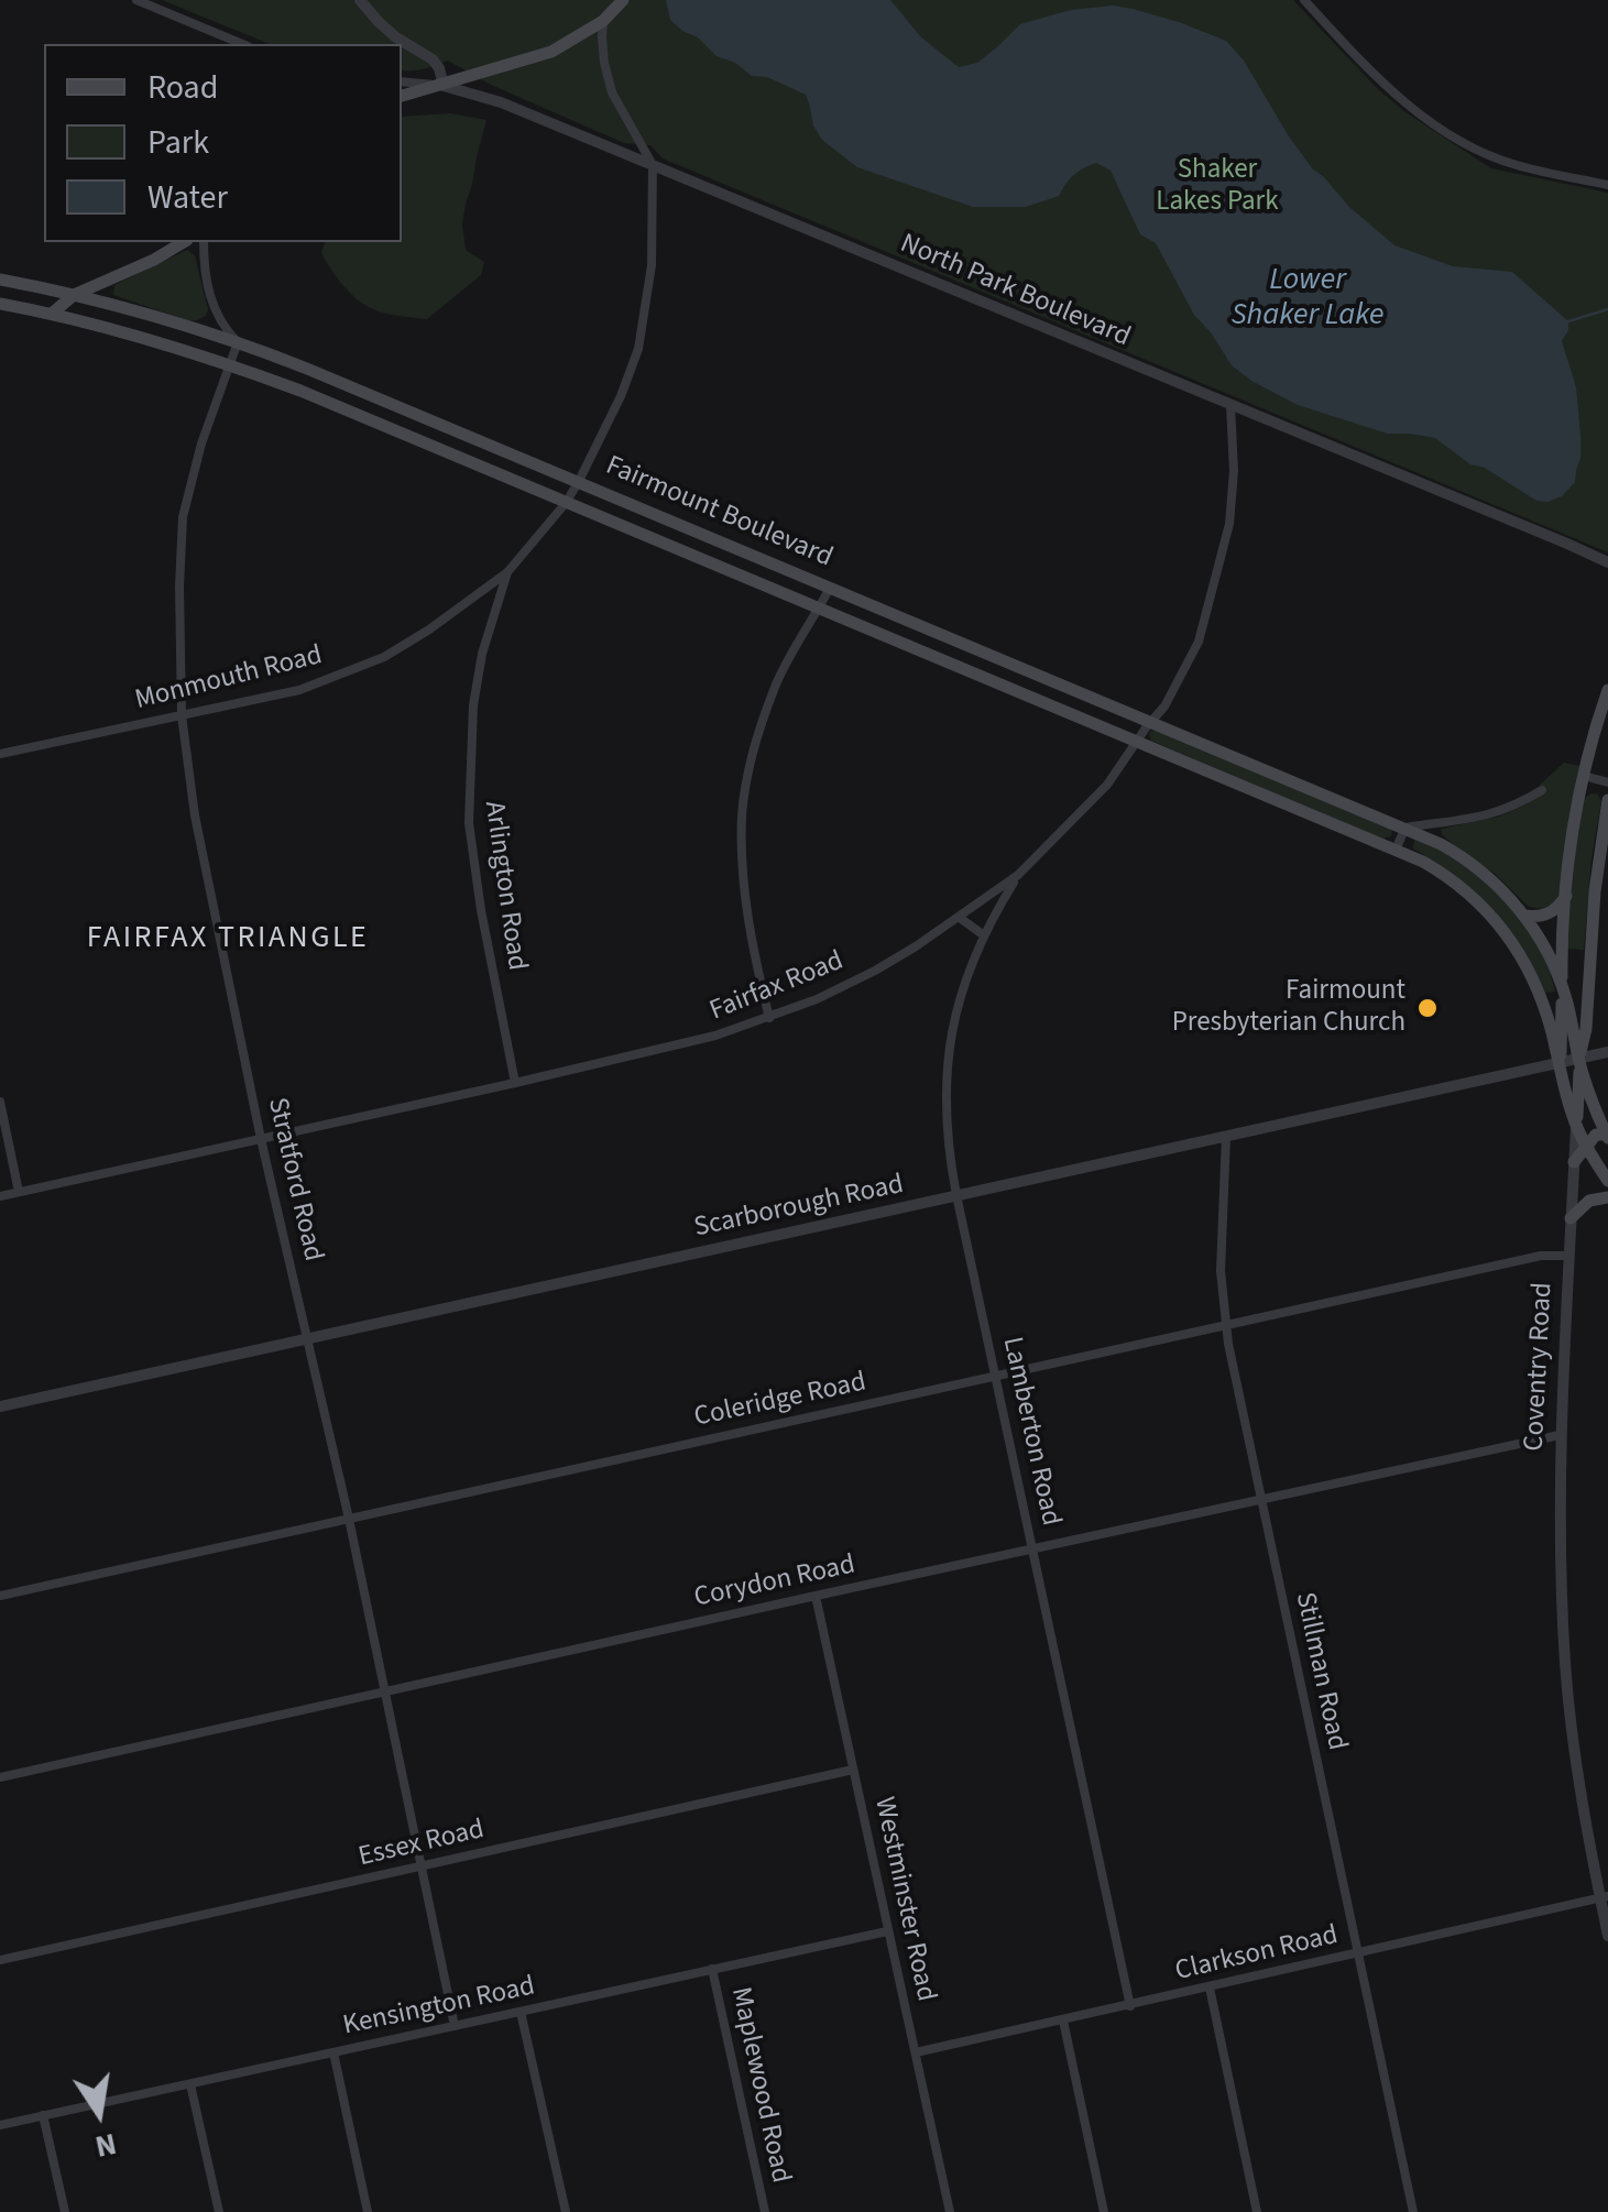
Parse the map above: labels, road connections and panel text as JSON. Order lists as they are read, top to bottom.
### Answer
{
  "streets": {
    "main road": ["Fairmount Boulevard", "Coventry Road"],
    "street": [
      "North Park Boulevard",
      "Monmouth Road",
      "Arlington Road",
      "Fairfax Road",
      "Stratford Road",
      "Scarborough Road",
      "Coleridge Road",
      "Lamberton Road",
      "Corydon Road",
      "Stillman Road",
      "Essex Road",
      "Westminster Road",
      "Clarkson Road",
      "Kensington Road",
      "Maplewood Road"
    ]
  },
  "crossings": [
    ["North Park Boulevard", "Arlington Road"],
    ["North Park Boulevard", "Fairfax Road"],
    ["Fairmount Boulevard", "Arlington Road"],
    ["Fairmount Boulevard", "Fairfax Road"],
    ["Fairmount Boulevard", "Stratford Road"],
    ["Fairmount Boulevard", "Scarborough Road"],
    ["Fairmount Boulevard", "Coventry Road"],
    ["Monmouth Road", "Arlington Road"],
    ["Monmouth Road", "Stratford Road"],
    ["Arlington Road", "Fairfax Road"],
    ["Fairfax Road", "Stratford Road"],
    ["Fairfax Road", "Lamberton Road"],
    ["Stratford Road", "Scarborough Road"],
    ["Stratford Road", "Coleridge Road"],
    ["Stratford Road", "Corydon Road"],
    ["Stratford Road", "Essex Road"],
    ["Stratford Road", "Kensington Road"],
    ["Scarborough Road", "Coventry Road"],
    ["Scarborough Road", "Lamberton Road"],
    ["Scarborough Road", "Stillman Road"],
    ["Coventry Road", "Coleridge Road"],
    ["Coventry Road", "Corydon Road"],
    ["Coventry Road", "Clarkson Road"],
    ["Coleridge Road", "Lamberton Road"],
    ["Coleridge Road", "Stillman Road"],
    ["Lamberton Road", "Corydon Road"],
    ["Lamberton Road", "Clarkson Road"],
    ["Corydon Road", "Stillman Road"],
    ["Corydon Road", "Westminster Road"],
    ["Stillman Road", "Clarkson Road"],
    ["Essex Road", "Westminster Road"],
    ["Westminster Road", "Clarkson Road"],
    ["Westminster Road", "Kensington Road"],
    ["Kensington Road", "Maplewood Road"]
  ],
  "districts": ["FAIRFAX TRIANGLE"],
  "water": ["Lower Shaker Lake"],
  "parks": ["Shaker Lakes Park"],
  "places": ["Fairmount Presbyterian Church"],
  "legend": ["Road", "Park", "Water"],
  "north": "bottom"
}
